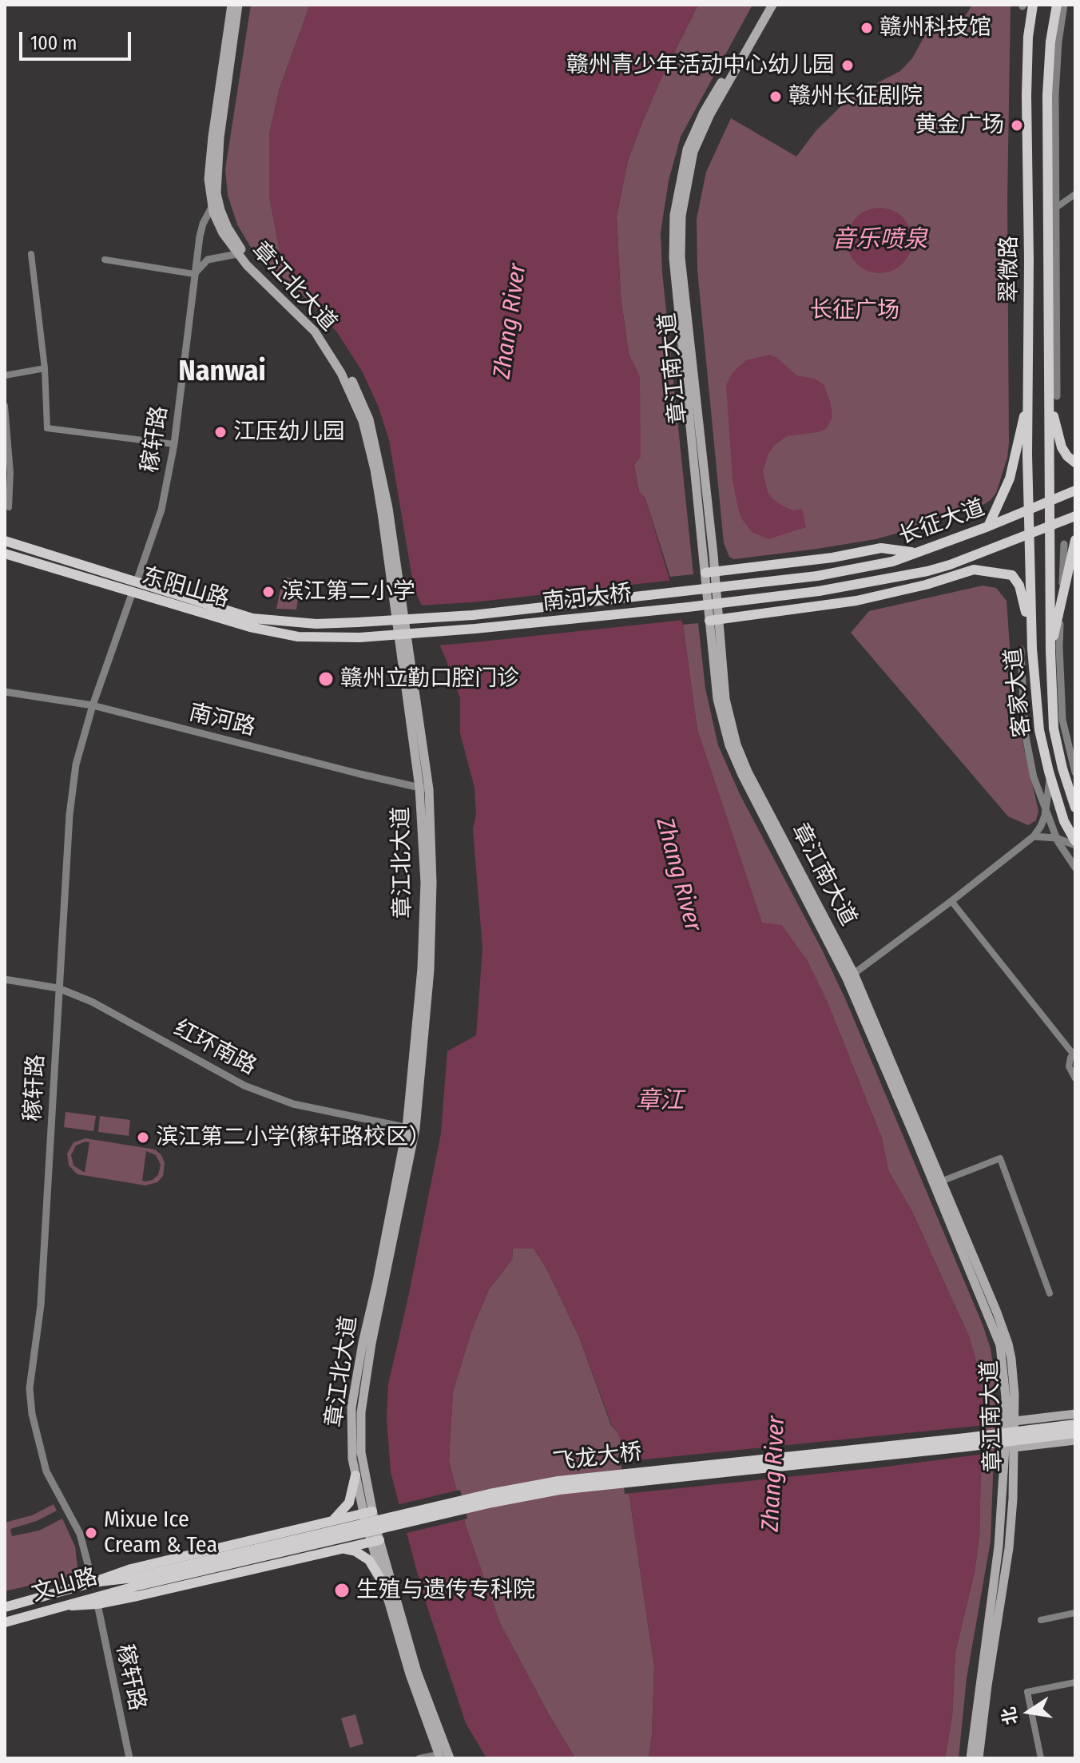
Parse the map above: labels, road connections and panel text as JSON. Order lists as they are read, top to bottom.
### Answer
{
  "streets": {
    "main road": [
      "翠微路",
      "章江北大道",
      "章江南大道",
      "长征大道",
      "东阳山路",
      "南河大桥",
      "客家大道",
      "飞龙大桥",
      "文山路"
    ],
    "street": ["稼轩路", "南河路", "红环南路"]
  },
  "crossings": [
    ["翠微路", "长征大道"],
    ["翠微路", "客家大道"],
    ["章江北大道", "稼轩路"],
    ["章江北大道", "南河路"],
    ["章江北大道", "红环南路"],
    ["稼轩路", "东阳山路"],
    ["稼轩路", "南河路"],
    ["稼轩路", "红环南路"],
    ["稼轩路", "文山路"],
    ["长征大道", "南河大桥"],
    ["长征大道", "客家大道"],
    ["东阳山路", "南河大桥"],
    ["飞龙大桥", "文山路"]
  ],
  "districts": ["Nanwai"],
  "water": ["音乐喷泉", "Zhang River", "章江"],
  "parks": ["长征广场"],
  "places": [
    "赣州科技馆",
    "赣州青少年活动中心幼儿园",
    "赣州长征剧院",
    "黄金广场",
    "江压幼儿园",
    "滨江第二小学",
    "赣州立勤口腔门诊",
    "滨江第二小学(稼轩路校区）",
    "Mixue Ice Cream & Tea",
    "生殖与遗传专科院"
  ],
  "scale_bar": "100 m",
  "north": "left"
}
